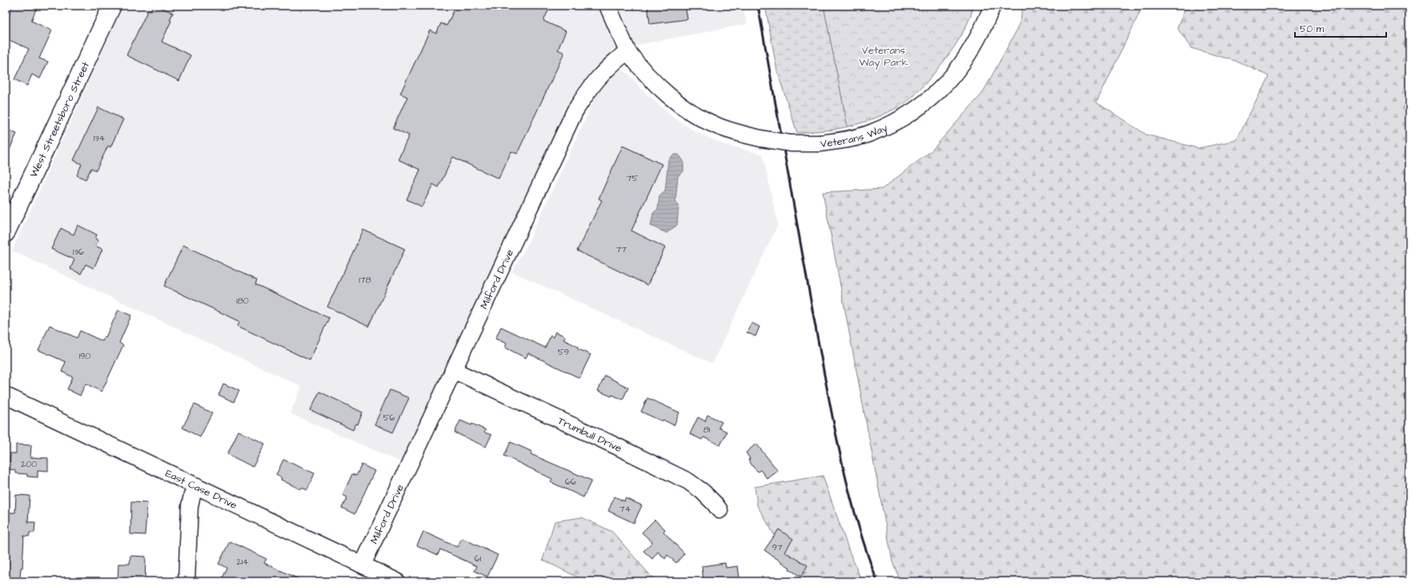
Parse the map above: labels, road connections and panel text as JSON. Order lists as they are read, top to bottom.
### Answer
{
  "streets": {
    "main road": ["West Streetsboro Street"],
    "street": [
      "Veterans Way",
      "Milford Drive",
      "Trumbull Drive",
      "East Case Drive"
    ]
  },
  "crossings": [
    ["Veterans Way", "Milford Drive"],
    ["Milford Drive", "Trumbull Drive"],
    ["Milford Drive", "East Case Drive"]
  ],
  "parks": ["Veterans Way Park"],
  "house_numbers": [
    "134",
    "75",
    "77",
    "136",
    "178",
    "180",
    "59",
    "190",
    "56",
    "81",
    "200",
    "66",
    "74",
    "97",
    "61",
    "214"
  ],
  "scale_bar": "50 m"
}
